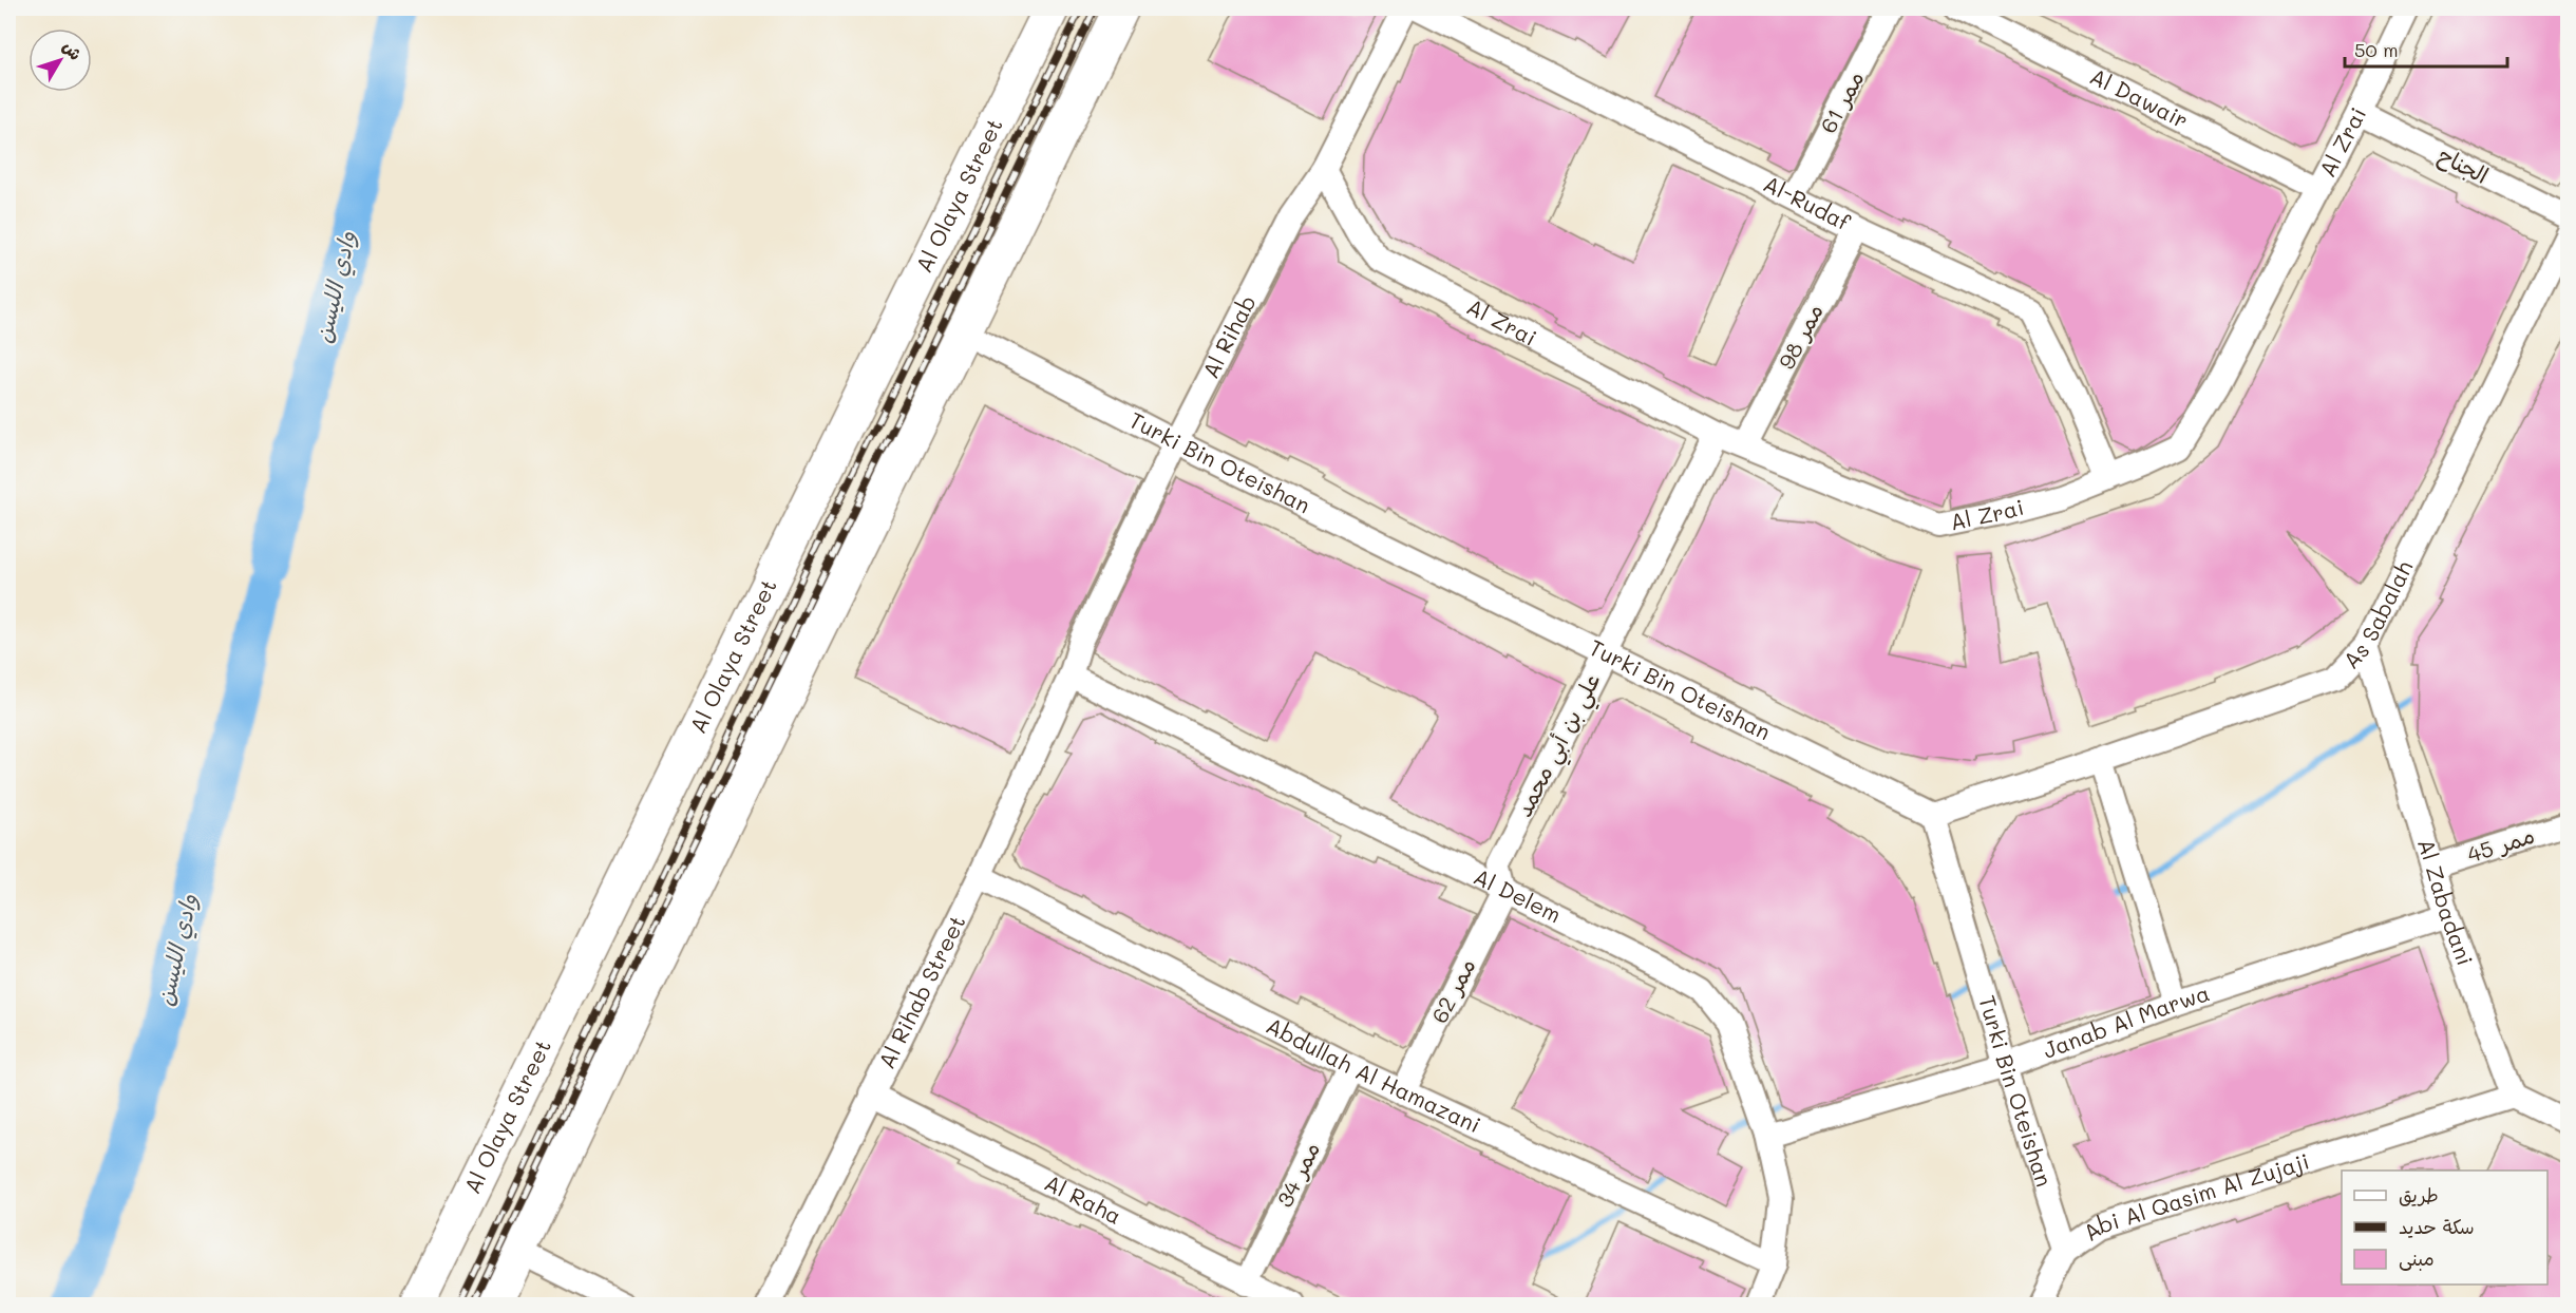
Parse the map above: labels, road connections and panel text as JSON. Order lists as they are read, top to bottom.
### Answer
{
  "streets": {
    "main road": ["Al Olaya Street"],
    "street": [
      "Al Dawair",
      "ممر 61",
      "Al Zrai",
      "الجناح",
      "Al-Rudaf",
      "ممر 98",
      "Al Rihab",
      "Turki Bin Oteishan",
      "As Sabalah",
      "علي بن أبي محمد",
      "ممر 45",
      "Al Delem",
      "Al Zabadani",
      "Al Rihab Street",
      "ممر 62",
      "Janab Al Marwa",
      "Abdullah Al Hamazani",
      "ممر 34",
      "Al Raha",
      "Abi Al Qasim Al Zujaji"
    ]
  },
  "crossings": [
    ["Al Dawair", "Al Zrai"],
    ["ممر 61", "Al-Rudaf"],
    ["Al Zrai", "الجناح"],
    ["Al Zrai", "Al-Rudaf"],
    ["Al Zrai", "ممر 98"],
    ["Al Zrai", "Al Rihab"],
    ["Al Zrai", "علي بن أبي محمد"],
    ["Al-Rudaf", "ممر 98"],
    ["Al Rihab", "Turki Bin Oteishan"],
    ["Al Rihab", "Al Delem"],
    ["Al Rihab", "Al Rihab Street"],
    ["Turki Bin Oteishan", "As Sabalah"],
    ["Turki Bin Oteishan", "علي بن أبي محمد"],
    ["Turki Bin Oteishan", "Janab Al Marwa"],
    ["Turki Bin Oteishan", "Abi Al Qasim Al Zujaji"],
    ["As Sabalah", "Al Zabadani"],
    ["علي بن أبي محمد", "Al Delem"],
    ["علي بن أبي محمد", "ممر 62"],
    ["ممر 45", "Al Zabadani"],
    ["Al Delem", "Al Rihab Street"],
    ["Al Delem", "ممر 62"],
    ["Al Delem", "Janab Al Marwa"],
    ["Al Delem", "Abdullah Al Hamazani"],
    ["Al Zabadani", "Janab Al Marwa"],
    ["Al Zabadani", "Abi Al Qasim Al Zujaji"],
    ["Al Rihab Street", "Abdullah Al Hamazani"],
    ["Al Rihab Street", "Al Raha"],
    ["ممر 62", "Abdullah Al Hamazani"],
    ["Abdullah Al Hamazani", "ممر 34"],
    ["ممر 34", "Al Raha"]
  ],
  "water": ["وادي الليسن"],
  "legend": ["طريق", "سكة حديد", "مبنى"],
  "scale_bar": "50 m",
  "north": "top right"
}
